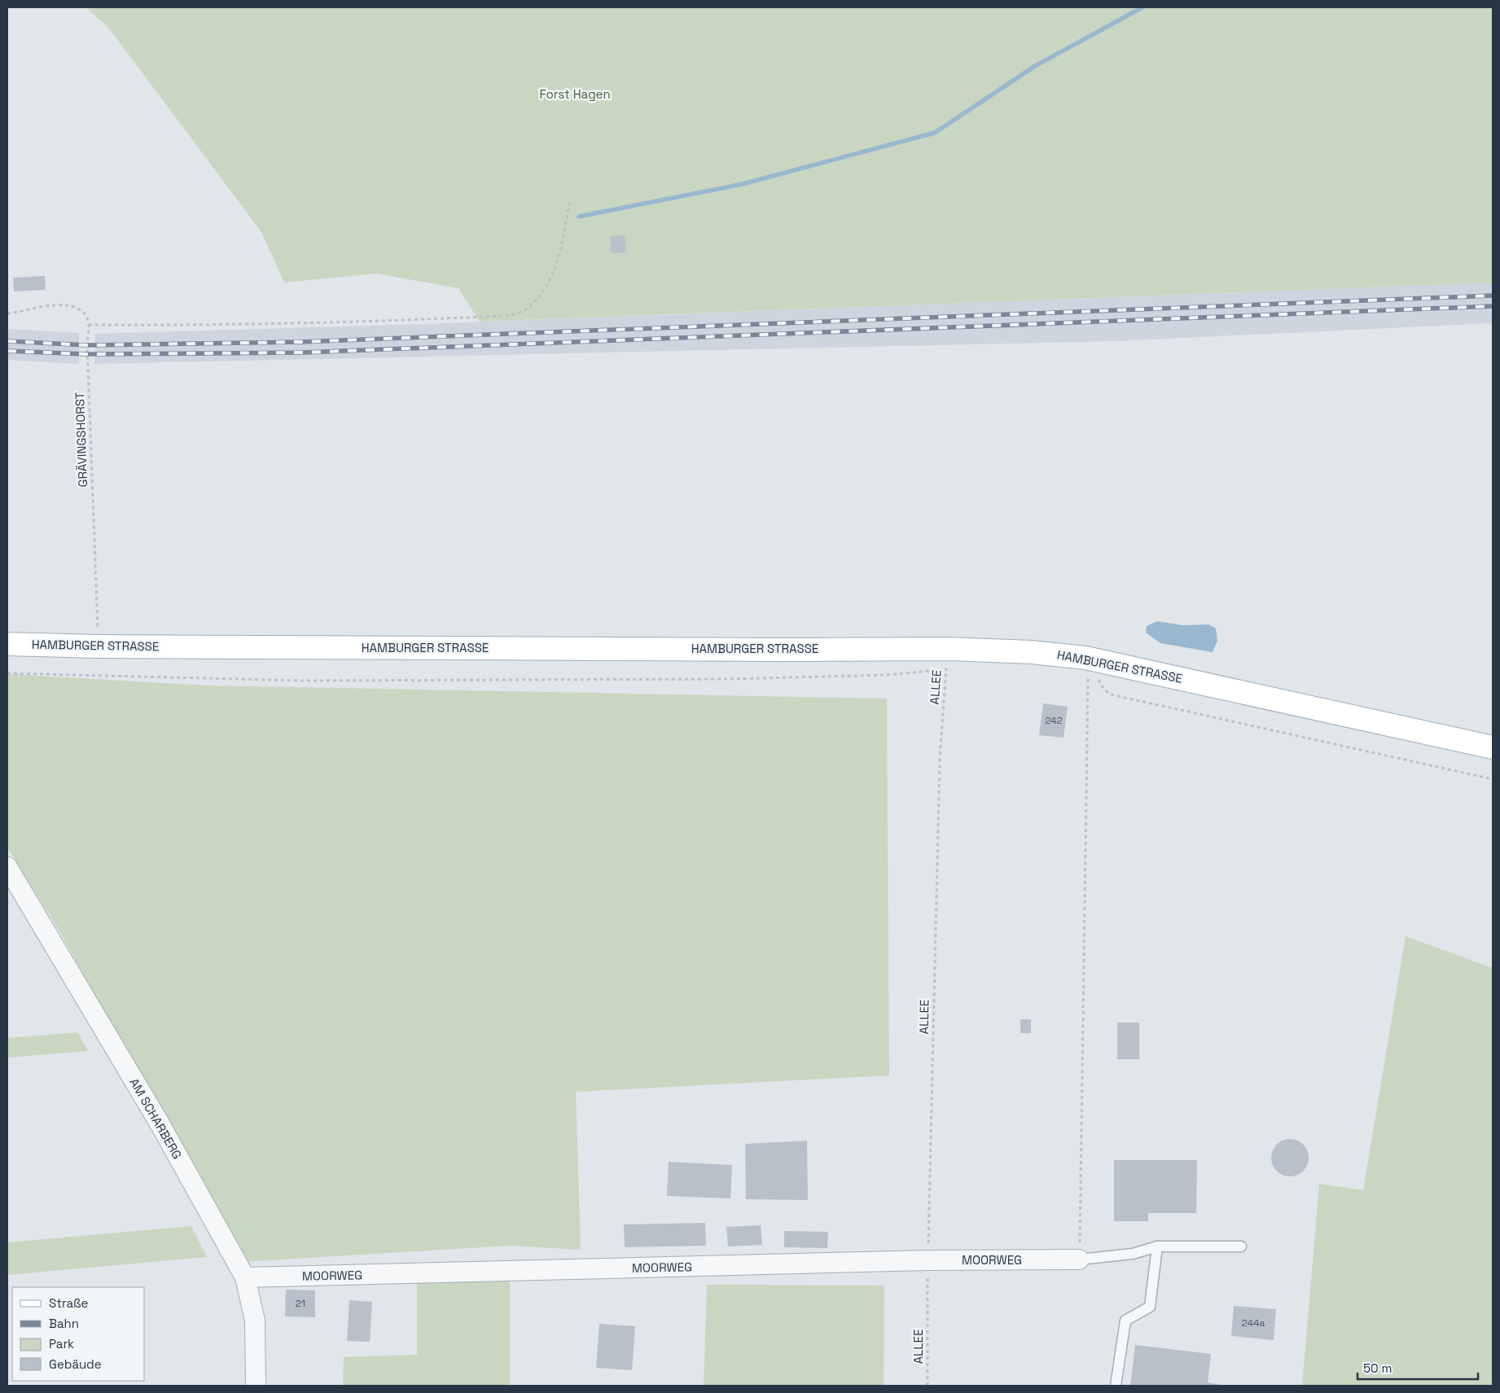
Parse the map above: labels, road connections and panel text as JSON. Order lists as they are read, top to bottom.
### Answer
{
  "streets": {
    "main road": ["HAMBURGER STRASSE"],
    "street": ["AM SCHARBERG", "MOORWEG"],
    "path": ["GRÄVINGSHORST", "ALLEE"]
  },
  "crossings": [
    ["GRÄVINGSHORST", "HAMBURGER STRASSE"],
    ["HAMBURGER STRASSE", "ALLEE"],
    ["ALLEE", "MOORWEG"],
    ["AM SCHARBERG", "MOORWEG"]
  ],
  "parks": ["Forst Hagen"],
  "house_numbers": ["242", "21", "244a"],
  "legend": [
    "Straße",
    "Bahn",
    "Park",
    "Gebäude"
  ],
  "scale_bar": "50 m"
}
